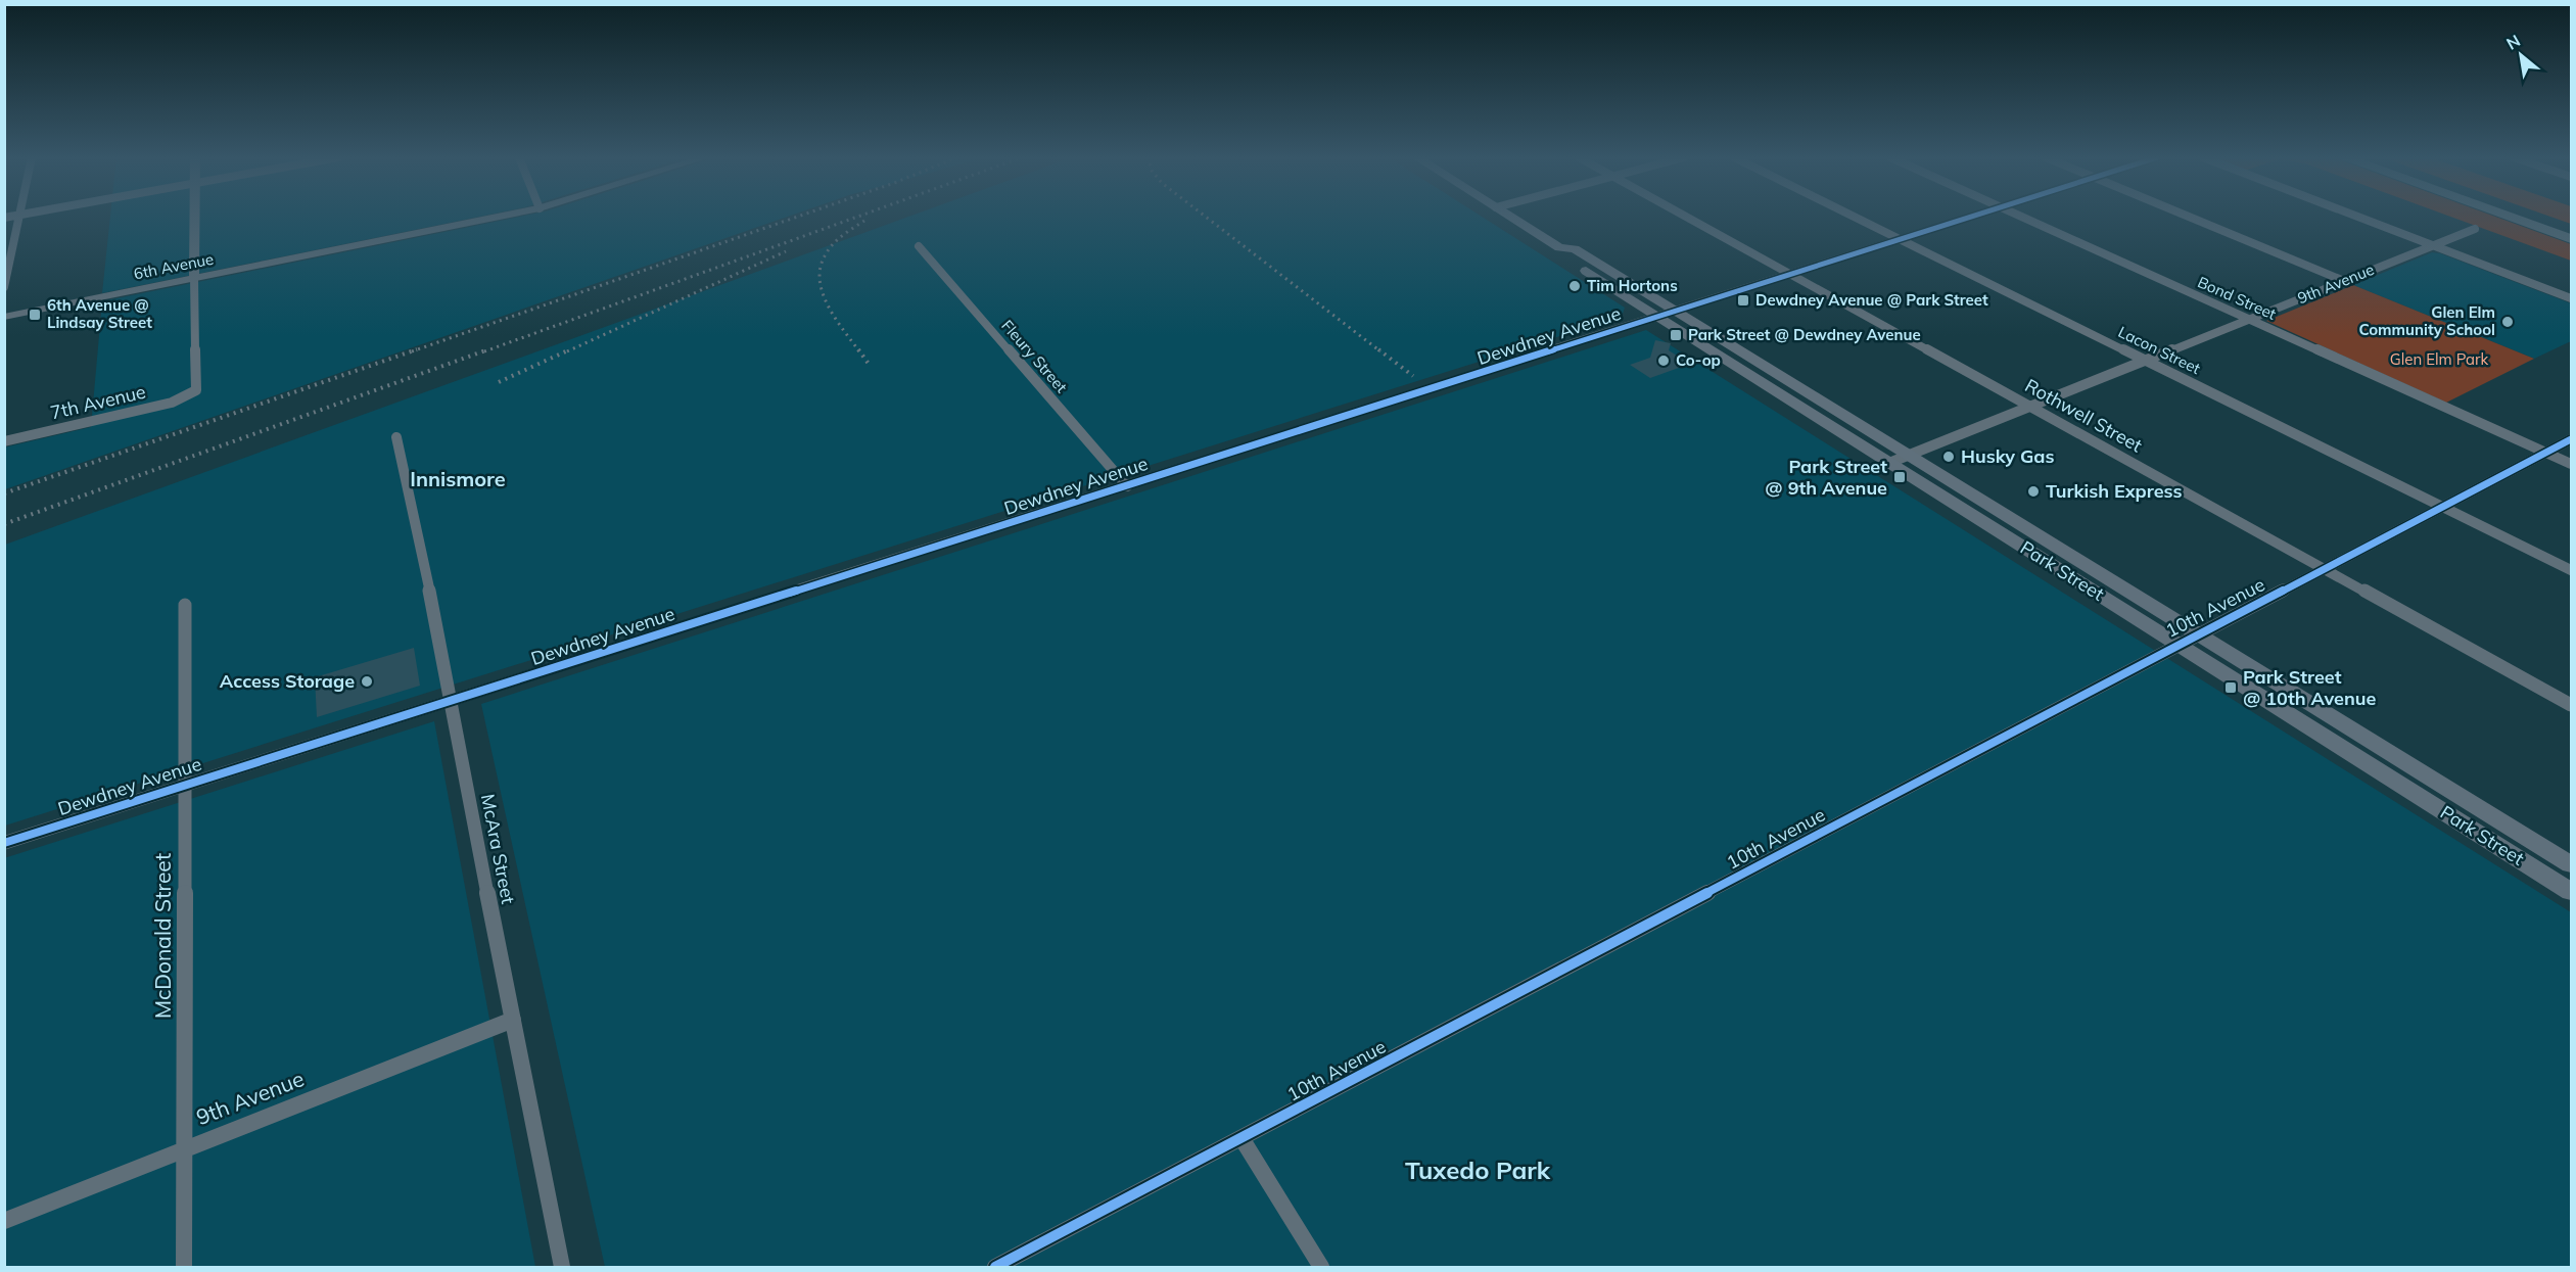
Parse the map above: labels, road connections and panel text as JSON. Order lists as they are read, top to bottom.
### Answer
{
  "streets": {
    "main road": ["Park Street"],
    "street": [
      "6th Avenue",
      "9th Avenue",
      "Bond Street",
      "Dewdney Avenue",
      "Lacon Street",
      "Fleury Street",
      "7th Avenue",
      "Rothwell Street",
      "10th Avenue",
      "McAra Street",
      "McDonald Street"
    ]
  },
  "crossings": [
    ["6th Avenue", "7th Avenue"],
    ["9th Avenue", "Bond Street"],
    ["9th Avenue", "Lacon Street"],
    ["9th Avenue", "Rothwell Street"],
    ["9th Avenue", "Park Street"],
    ["9th Avenue", "McAra Street"],
    ["9th Avenue", "McDonald Street"],
    ["Bond Street", "10th Avenue"],
    ["Dewdney Avenue", "Lacon Street"],
    ["Dewdney Avenue", "Fleury Street"],
    ["Dewdney Avenue", "Rothwell Street"],
    ["Dewdney Avenue", "Park Street"],
    ["Dewdney Avenue", "McAra Street"],
    ["Dewdney Avenue", "McDonald Street"],
    ["Lacon Street", "10th Avenue"],
    ["Rothwell Street", "10th Avenue"],
    ["Park Street", "10th Avenue"]
  ],
  "districts": ["Innismore", "Tuxedo Park"],
  "parks": ["Glen Elm Park"],
  "places": {
    "other": [
      "Tim Hortons",
      "Glen Elm Community School",
      "Co-op",
      "Husky Gas",
      "Turkish Express",
      "Access Storage"
    ],
    "transit": [
      "Dewdney Avenue @ Park Street",
      "6th Avenue @ Lindsay Street",
      "Park Street @ Dewdney Avenue",
      "Park Street @ 9th Avenue",
      "Park Street @ 10th Avenue"
    ]
  },
  "north": "top left"
}
